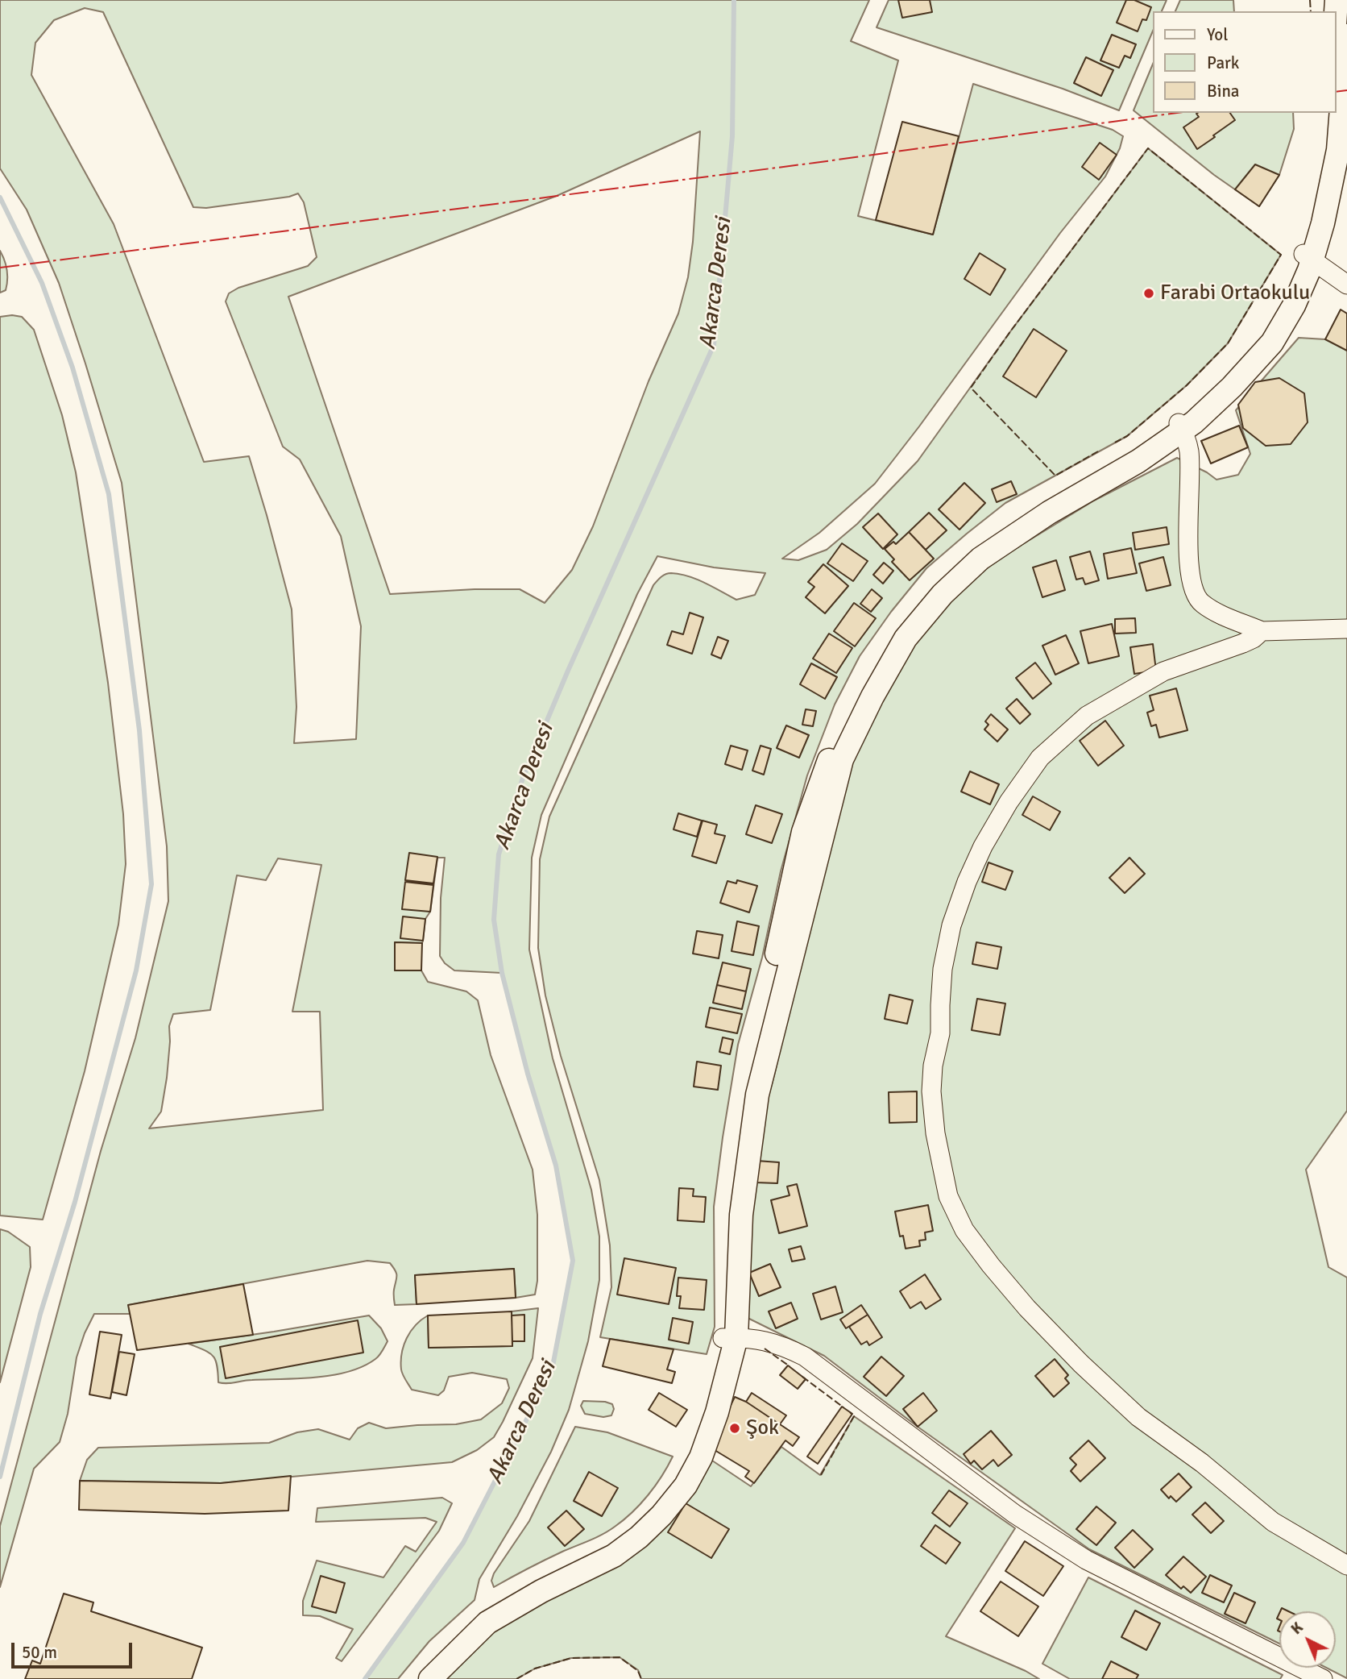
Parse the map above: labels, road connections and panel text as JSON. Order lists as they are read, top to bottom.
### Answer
{
  "water": ["Akarca Deresi"],
  "places": ["Farabi Ortaokulu", "Şok"],
  "legend": ["Yol", "Park", "Bina"],
  "scale_bar": "50 m",
  "north": "top left"
}
